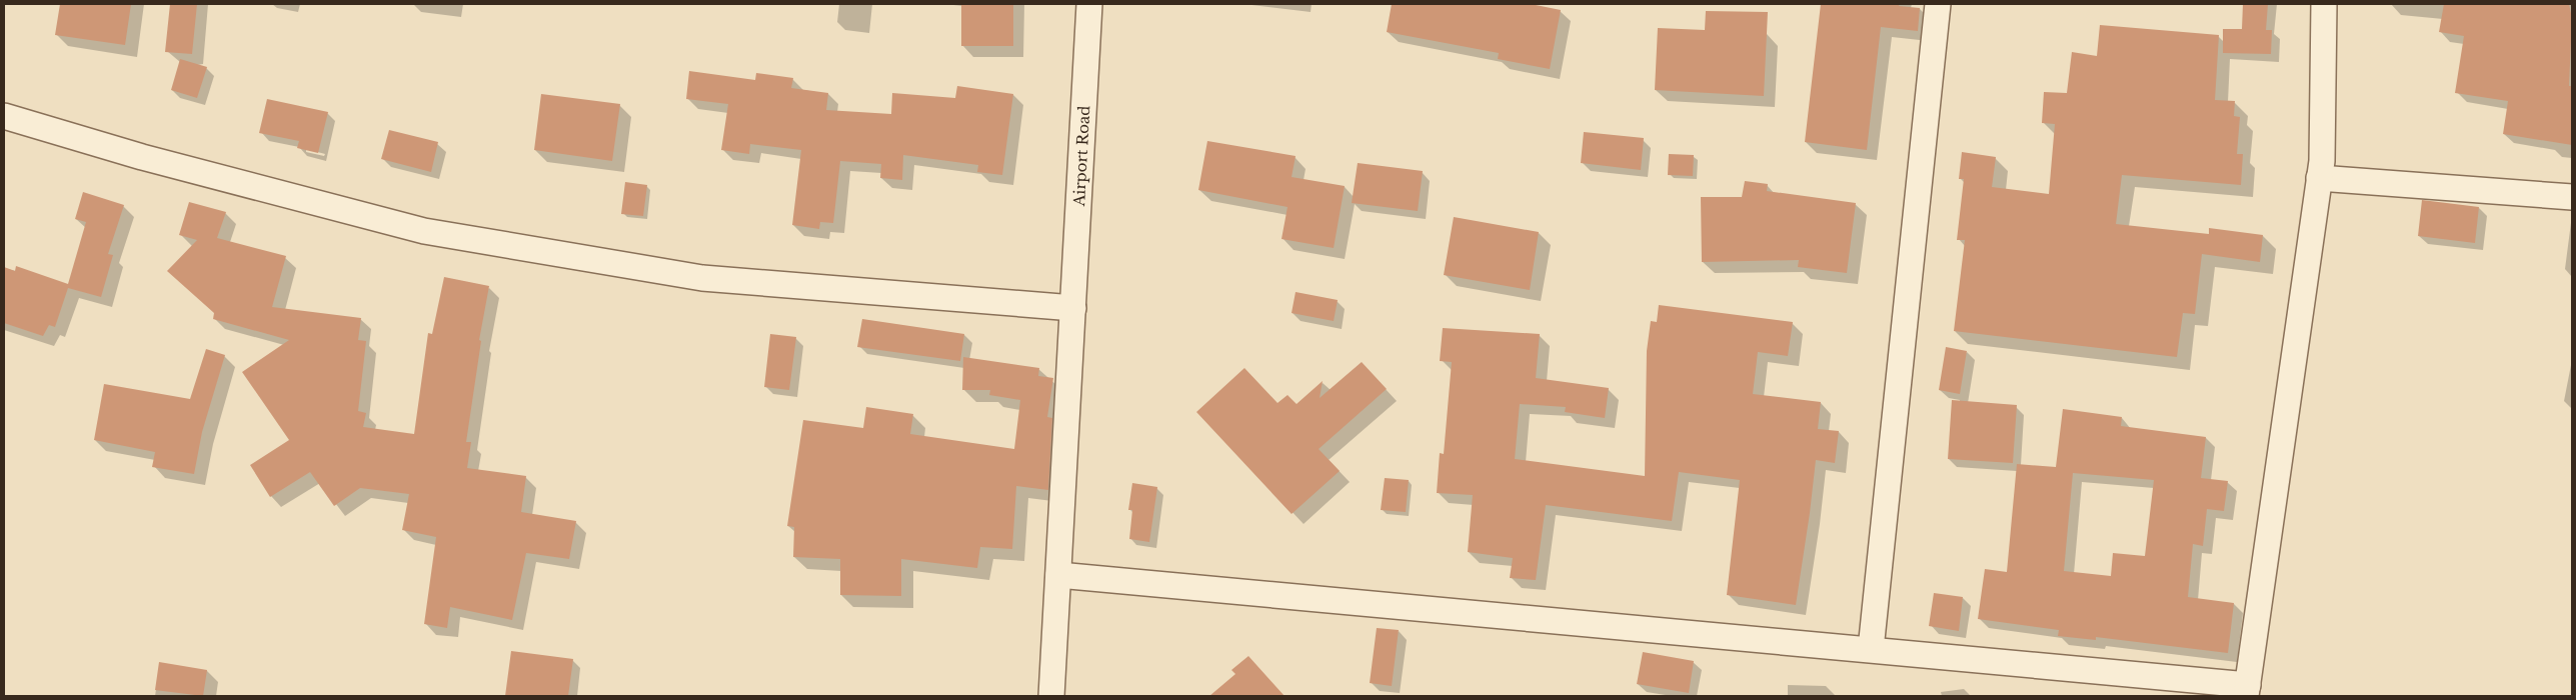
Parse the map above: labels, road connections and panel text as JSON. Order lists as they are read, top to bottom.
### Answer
{
  "streets": {
    "street": ["Airport Road"]
  }
}
